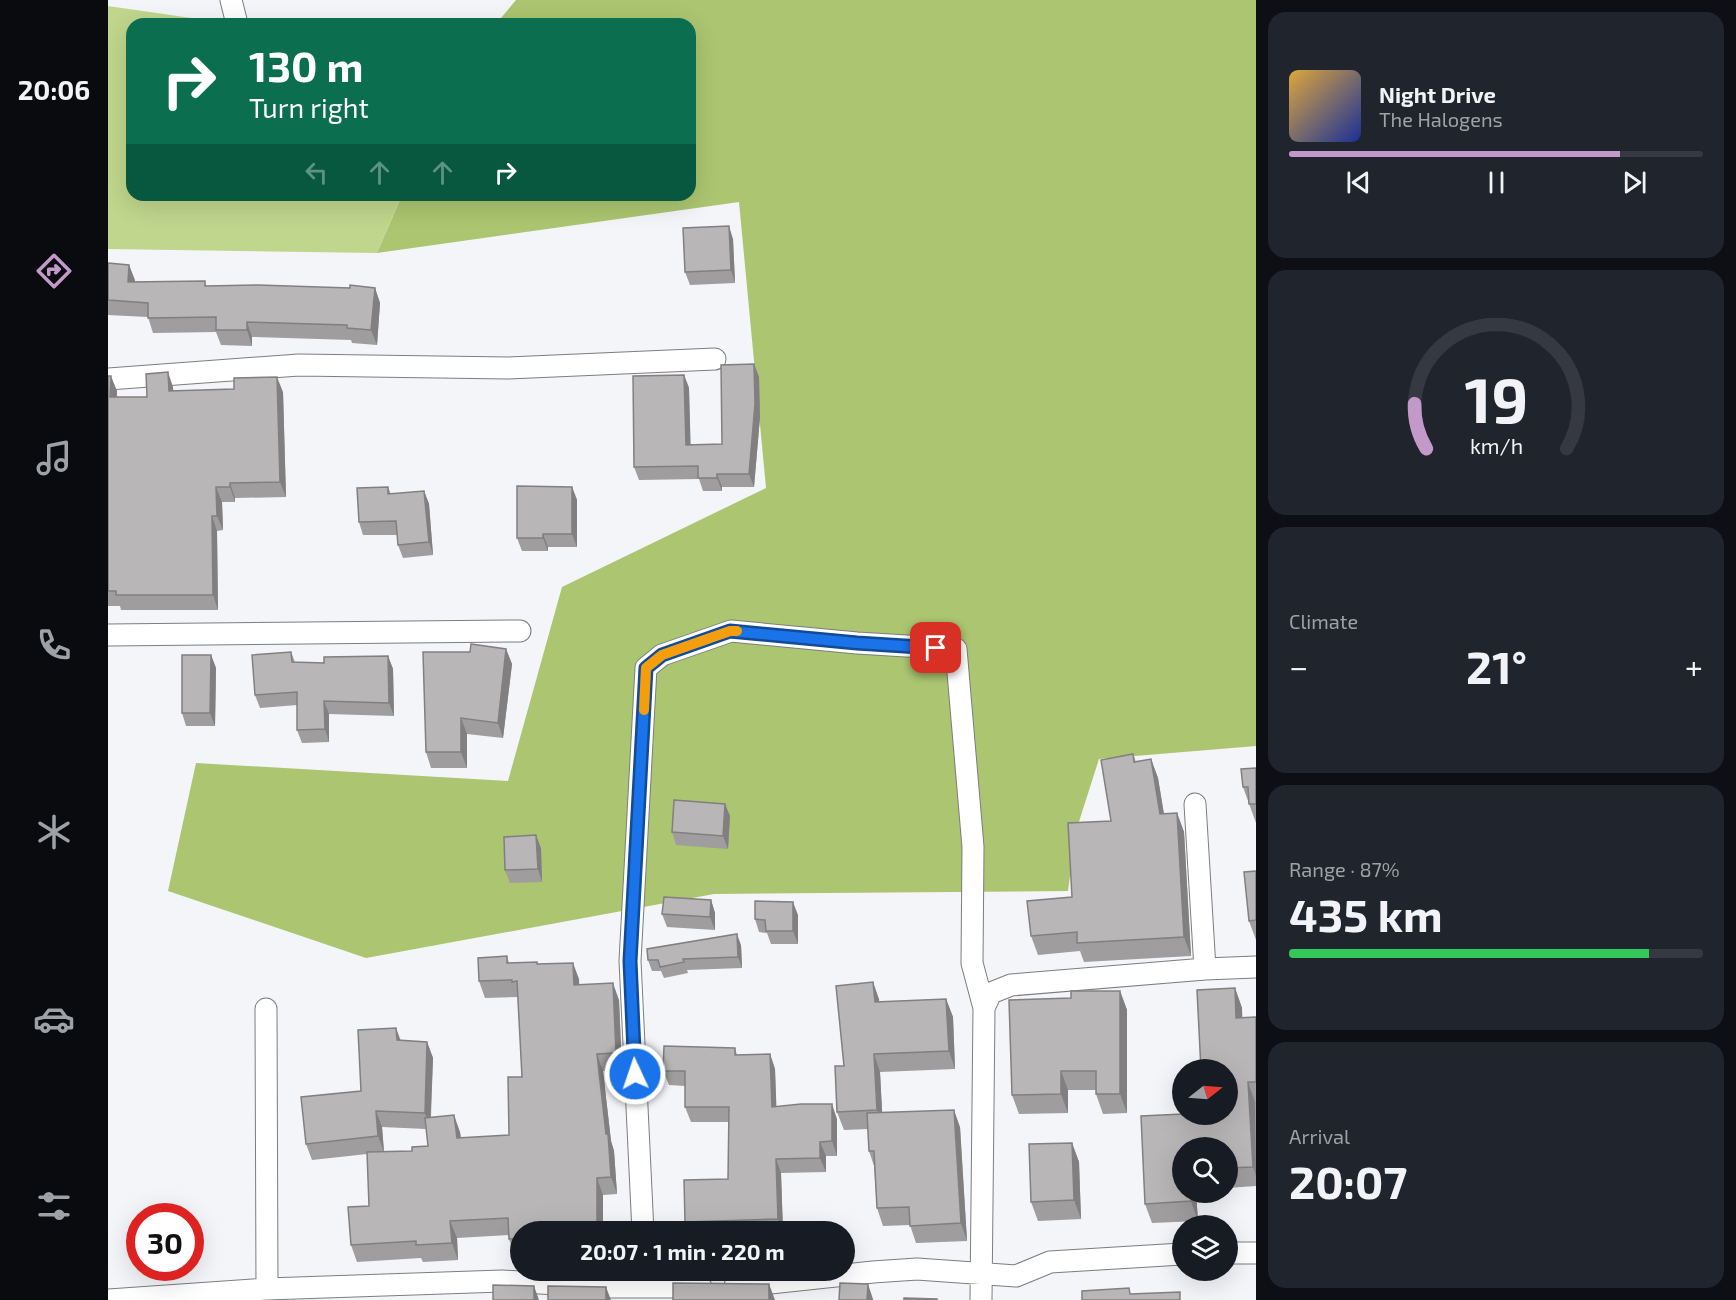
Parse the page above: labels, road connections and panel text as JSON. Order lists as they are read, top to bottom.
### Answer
{
  "north": "right",
  "page": {
    "tabs": "20:06",
    "turn": ["130 m", "Turn right"],
    "song": ["Night Drive", "The Halogens"],
    "tile": [
      "Climate",
      ["Range · 87%", "435 km"],
      ["Arrival", "20:07"]
    ],
    "heat": ["−", "21°", "+"],
    "limit": "30",
    "trip": "20:07 · 1 min · 220 m",
    "gauge": ["19", "km/h"]
  }
}
